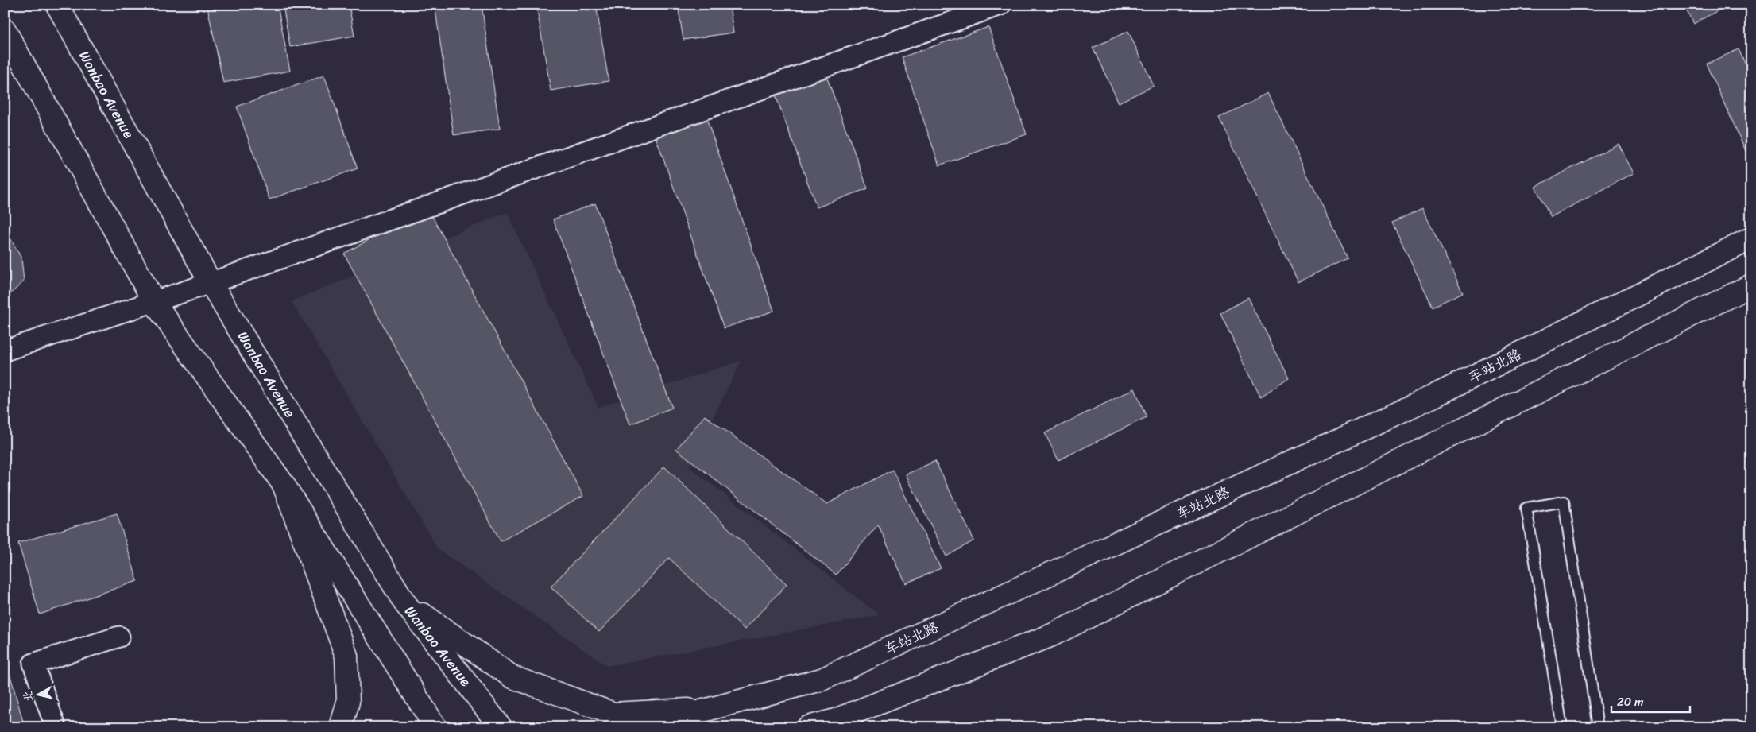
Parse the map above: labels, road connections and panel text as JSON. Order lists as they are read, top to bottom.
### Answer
{
  "streets": {
    "main road": ["Wanbao Avenue", "车站北路"]
  },
  "scale_bar": "20 m",
  "north": "left"
}
